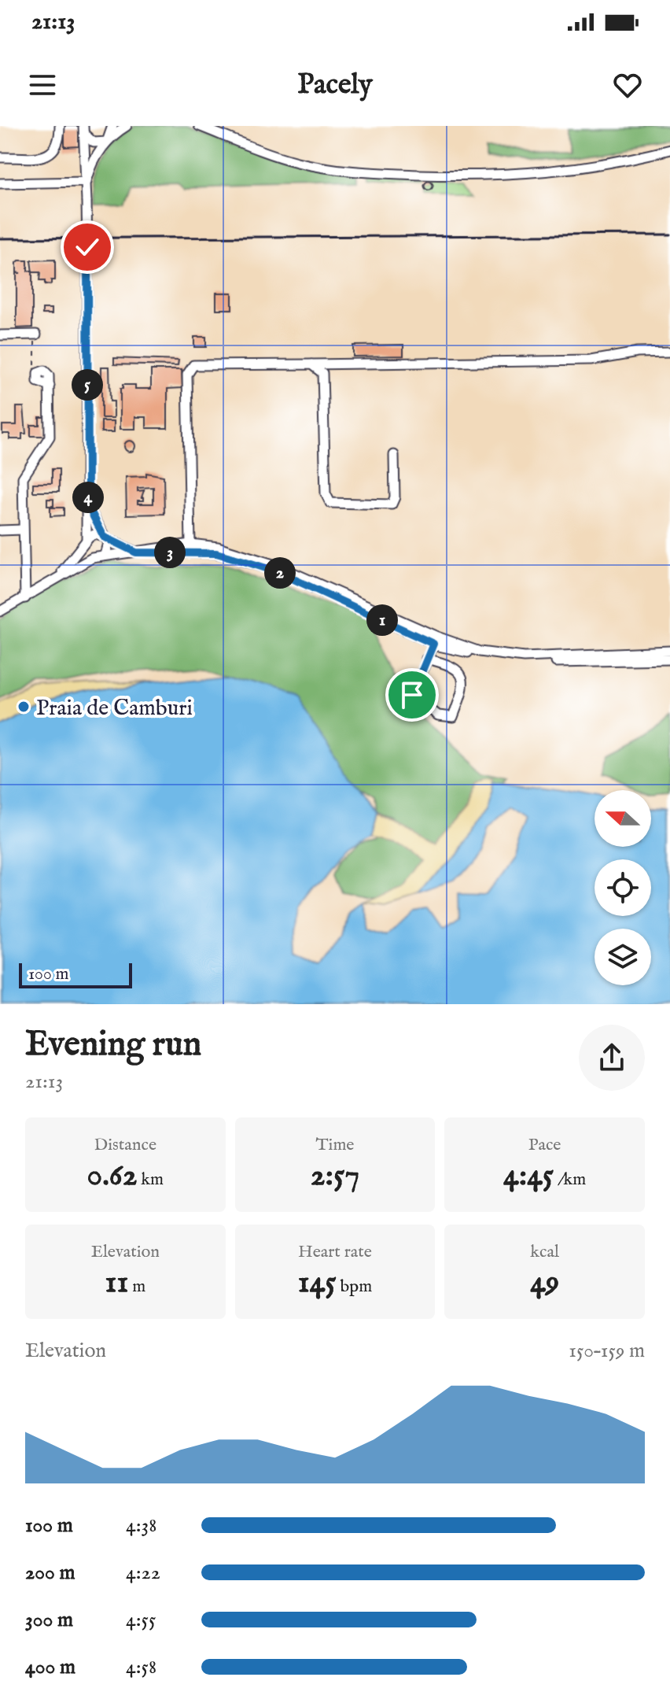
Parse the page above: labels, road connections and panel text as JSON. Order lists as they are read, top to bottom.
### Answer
{
  "places": ["Praia de Camburi"],
  "scale_bar": "100 m",
  "north": "left",
  "page": {
    "status": "21:13",
    "header": "Pacely",
    "pins": [
      "5",
      "4",
      "3",
      "2",
      "1"
    ],
    "scale": "100 m",
    "heading": ["Evening run", "21:13"],
    "stats": [
      ["Distance", "0.62 km"],
      ["Time", "2:57"],
      ["Pace", "4:45 /km"],
      ["Elevation", "11 m"],
      ["Heart rate", "145 bpm"],
      ["kcal", "49"]
    ],
    "chart": ["Elevation", "150–159 m"],
    "list": [
      {
        "name": "100 m",
        "note": "4:38"
      },
      {
        "name": "200 m",
        "note": "4:22"
      },
      {
        "name": "300 m",
        "note": "4:55"
      },
      {
        "name": "400 m",
        "note": "4:58"
      }
    ]
  }
}
